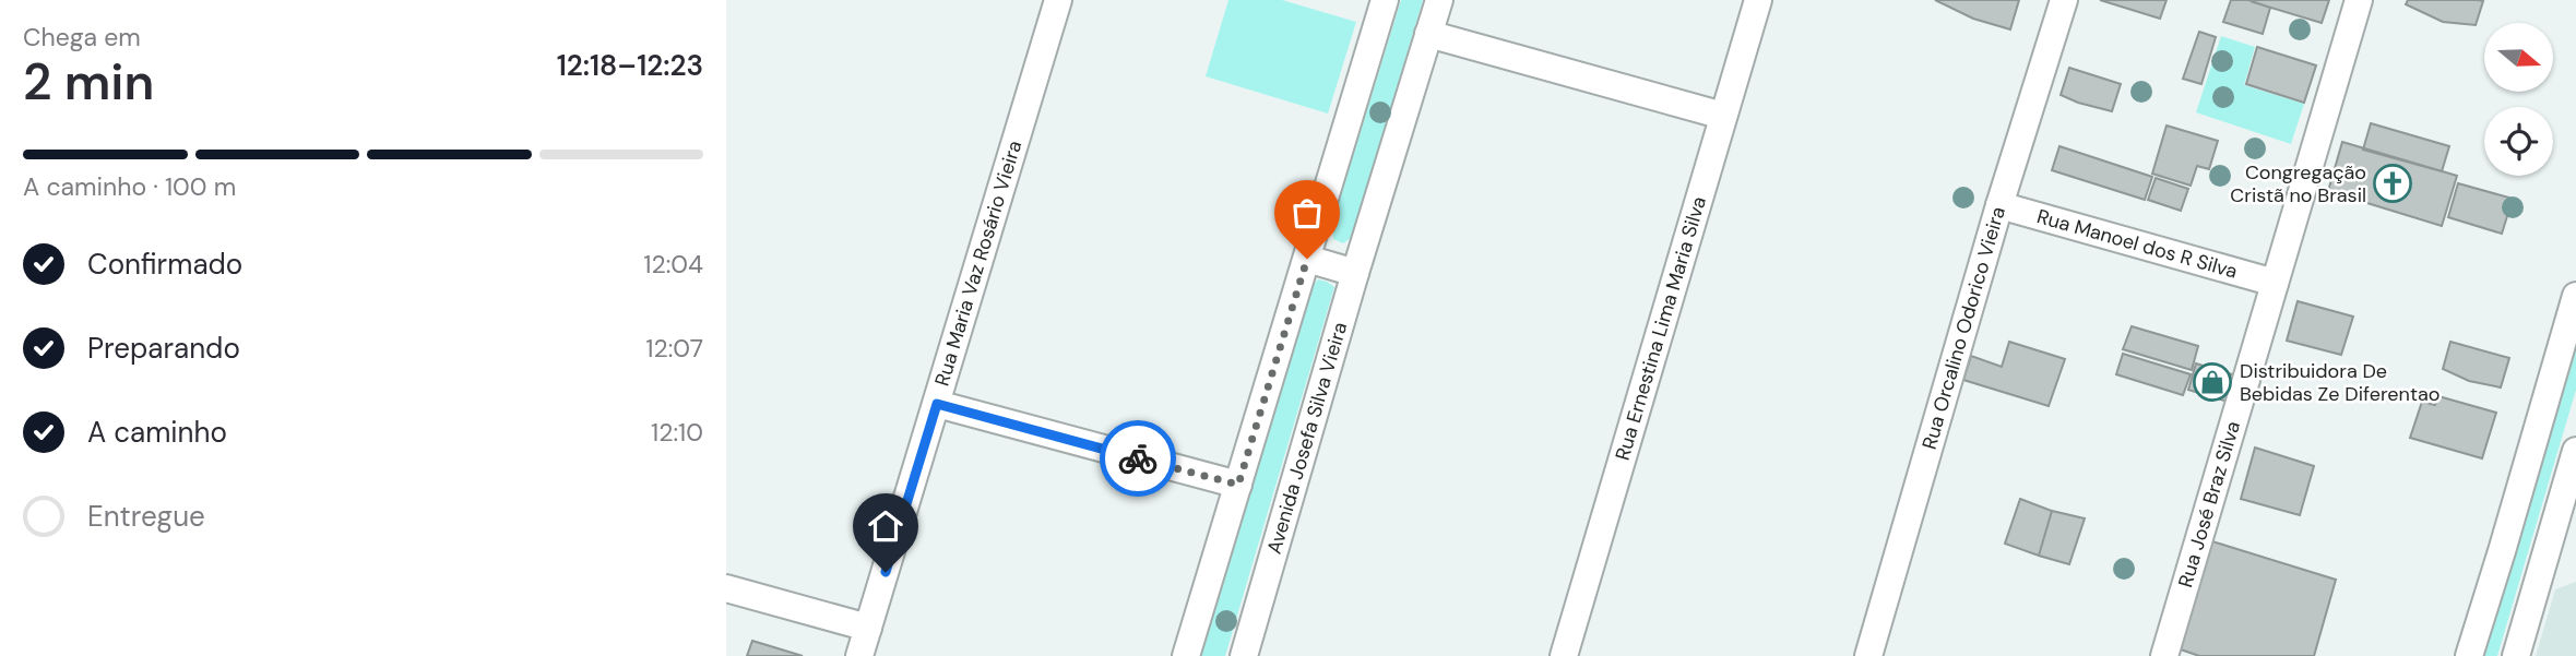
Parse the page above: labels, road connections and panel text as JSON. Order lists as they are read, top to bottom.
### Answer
{
  "streets": {
    "street": [
      "Rua Manoel dos R Silva",
      "Rua Maria Vaz Rosário Vieira",
      "Rua Ernestina Lima Maria Silva",
      "Rua Orcalino Odorico Vieira",
      "Avenida Josefa Silva Vieira",
      "Rua José Braz Silva"
    ]
  },
  "crossings": [
    ["Rua Manoel dos R Silva", "Rua Orcalino Odorico Vieira"],
    ["Rua Manoel dos R Silva", "Rua José Braz Silva"]
  ],
  "places": {
    "church": ["Congregação Cristã no Brasil"],
    "shop": ["Distribuidora De Bebidas Ze Diferentao"]
  },
  "north": "right",
  "page": {
    "heading": ["2 min", "Chega em", "12:18–12:23"],
    "bar": "A caminho · 100 m",
    "list": [
      ["Confirmado", "12:04"],
      ["Preparando", "12:07"],
      ["A caminho", "12:10"],
      "Entregue"
    ]
  }
}
